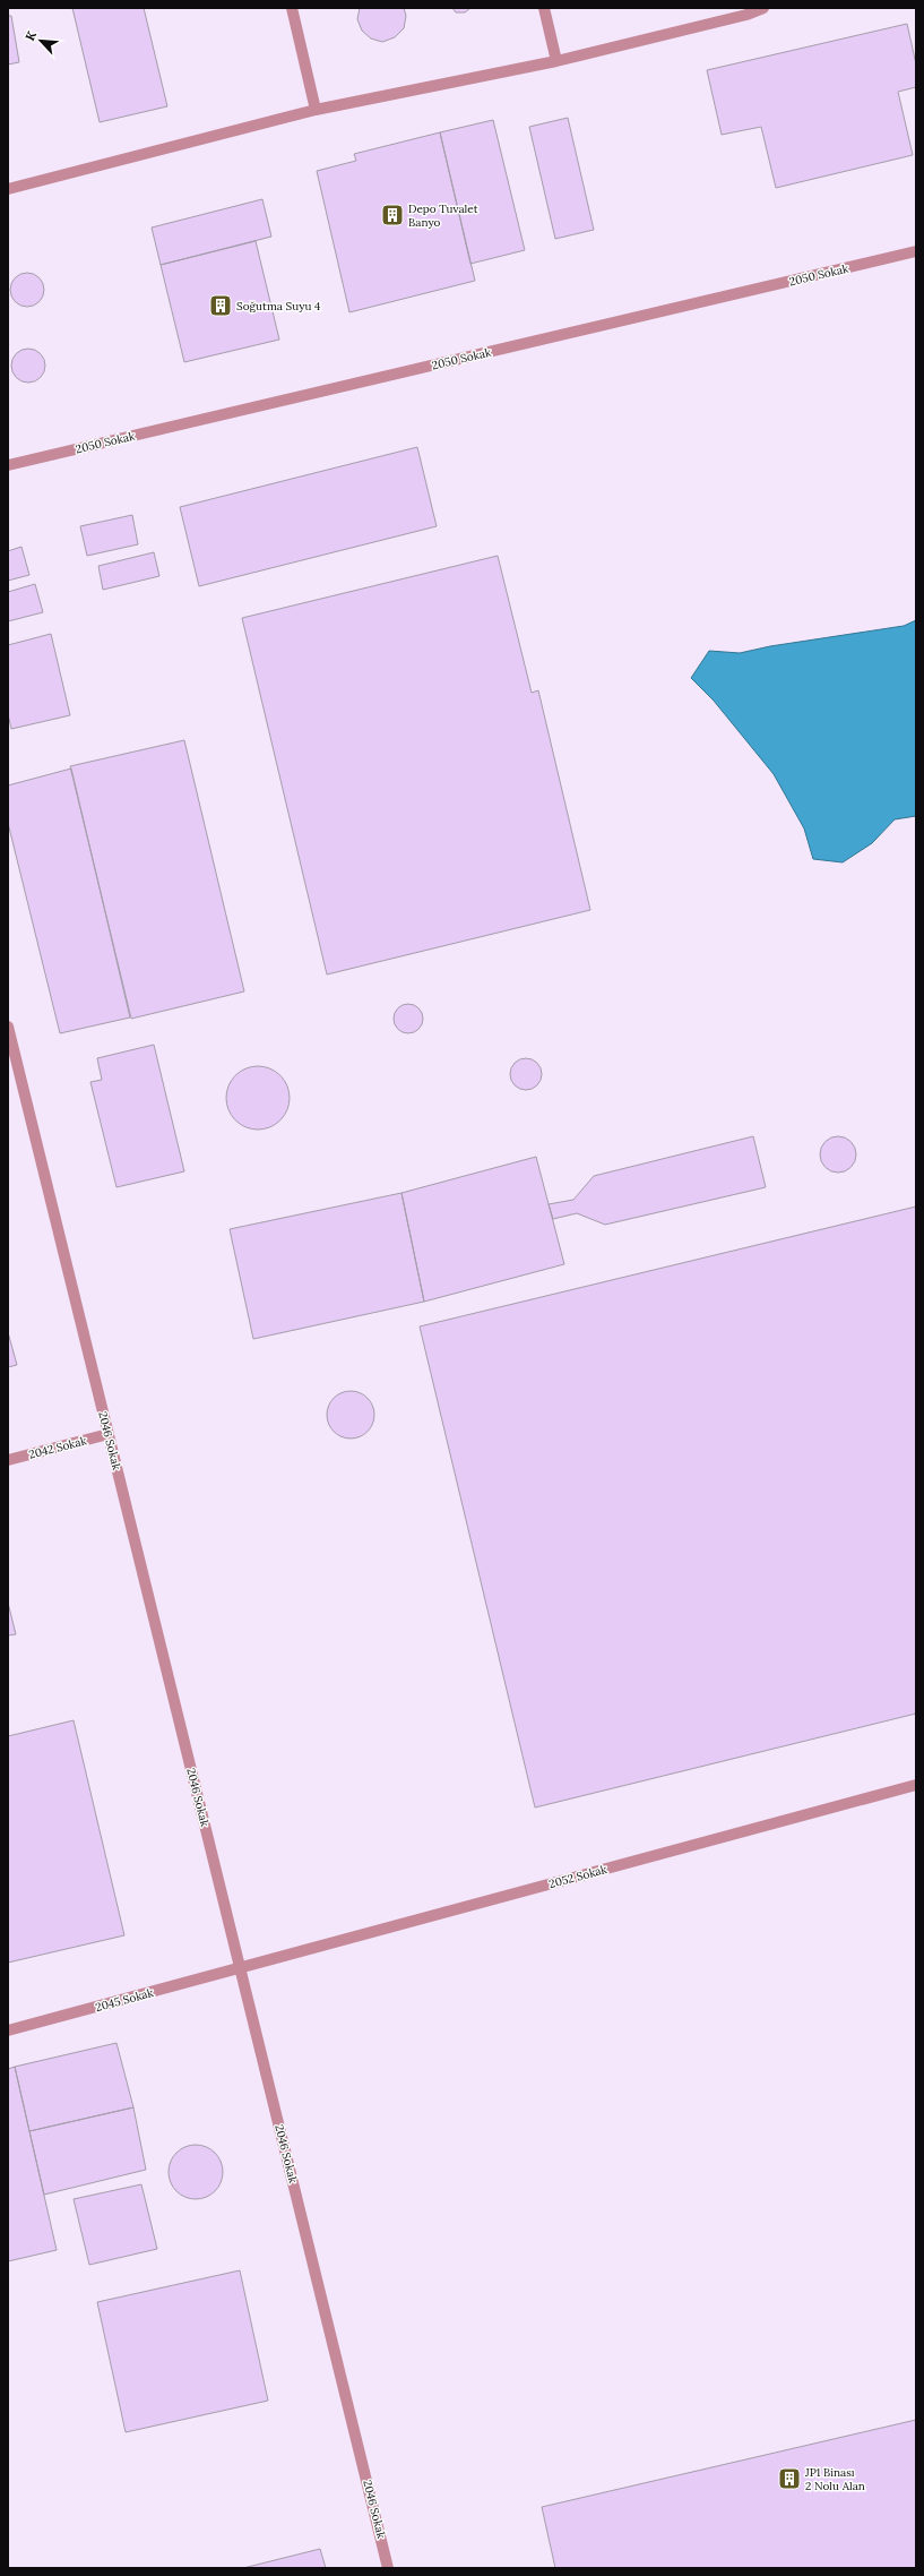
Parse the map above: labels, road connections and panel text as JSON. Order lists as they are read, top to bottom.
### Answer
{
  "streets": {
    "lane": [
      "2050 Sokak",
      "2046 Sokak",
      "2042 Sokak",
      "2052 Sokak",
      "2045 Sokak"
    ]
  },
  "crossings": [
    ["2046 Sokak", "2042 Sokak"],
    ["2046 Sokak", "2052 Sokak"],
    ["2046 Sokak", "2045 Sokak"],
    ["2052 Sokak", "2045 Sokak"]
  ],
  "places": {
    "building": ["Depo Tuvalet Banyo", "Soğutma Suyu 4", "JP1 Binası 2 Nolu Alan"]
  },
  "north": "top left"
}
